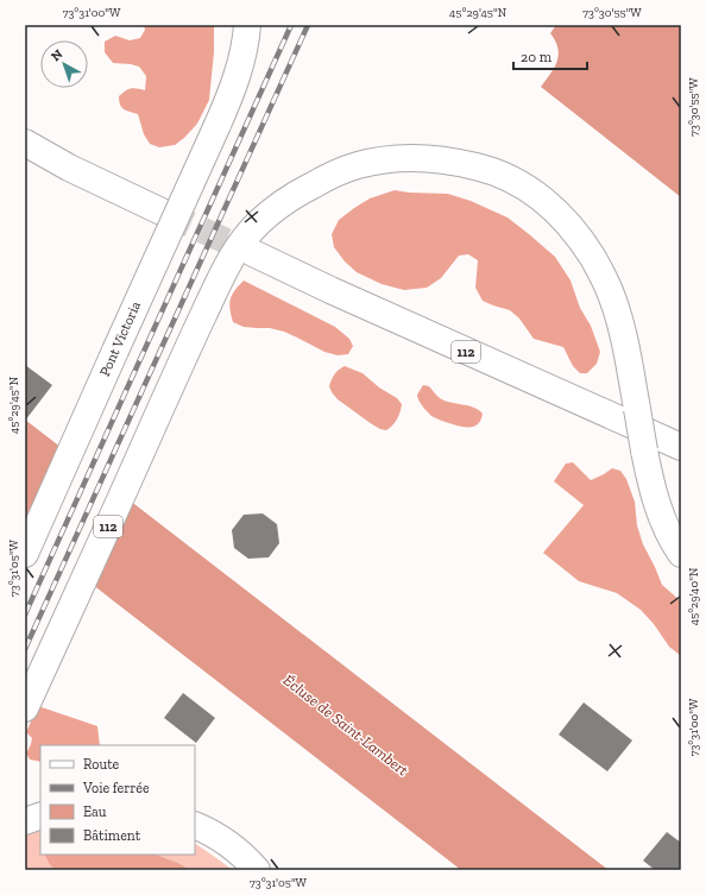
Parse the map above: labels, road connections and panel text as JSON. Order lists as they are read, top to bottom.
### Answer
{
  "streets": {
    "main road": ["Pont Victoria", "112"]
  },
  "water": ["Écluse de Saint-Lambert"],
  "legend": [
    "Route",
    "Voie ferrée",
    "Eau",
    "Bâtiment"
  ],
  "scale_bar": "20 m",
  "north": "top left",
  "coordinates": [
    "73°31'00\"W",
    "45°29'45\"N",
    "73°30'55\"W",
    "73°31'05\"W",
    "45°29'40\"N"
  ]
}
